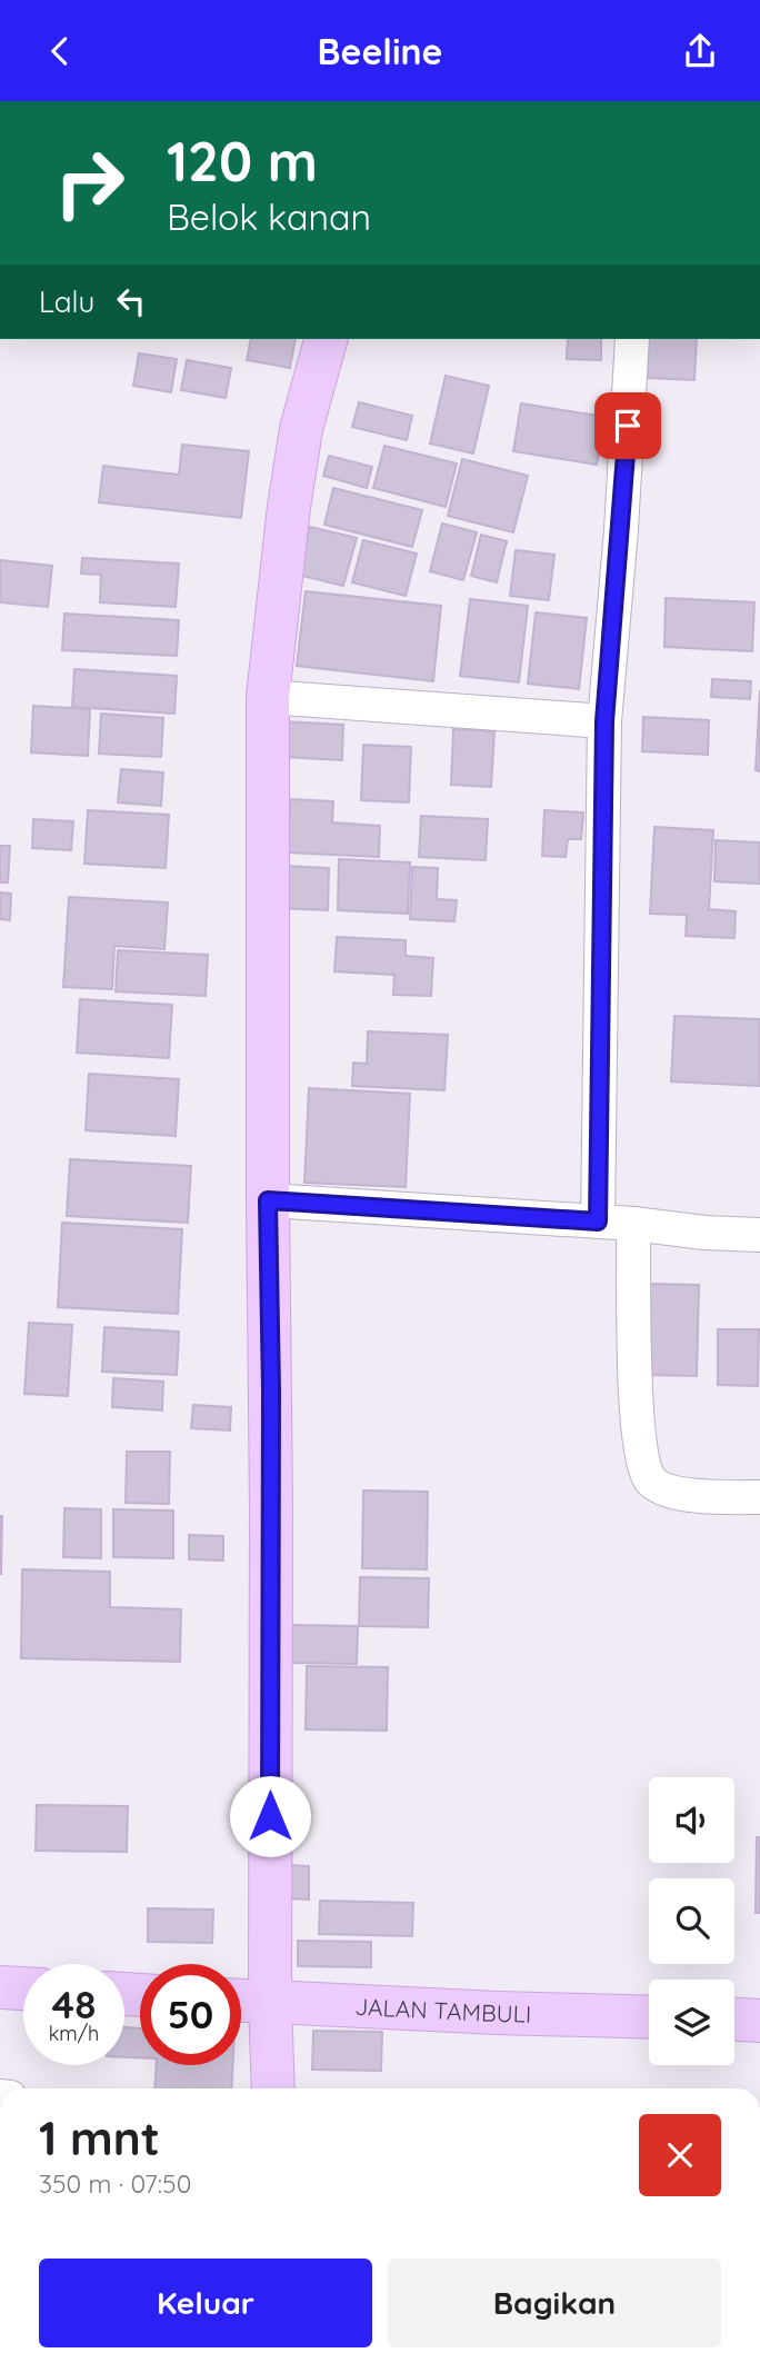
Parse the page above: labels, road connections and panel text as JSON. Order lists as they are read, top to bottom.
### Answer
{
  "streets": {
    "main road": ["JALAN TAMBULI"]
  },
  "page": {
    "header": "Beeline",
    "turn": ["120 m", "Belok kanan"],
    "then": "Lalu",
    "speed": "48 km/h",
    "limit": "50",
    "heading": ["1 mnt", "350 m · 07:50"],
    "buttons": ["Keluar", "Bagikan"]
  }
}
